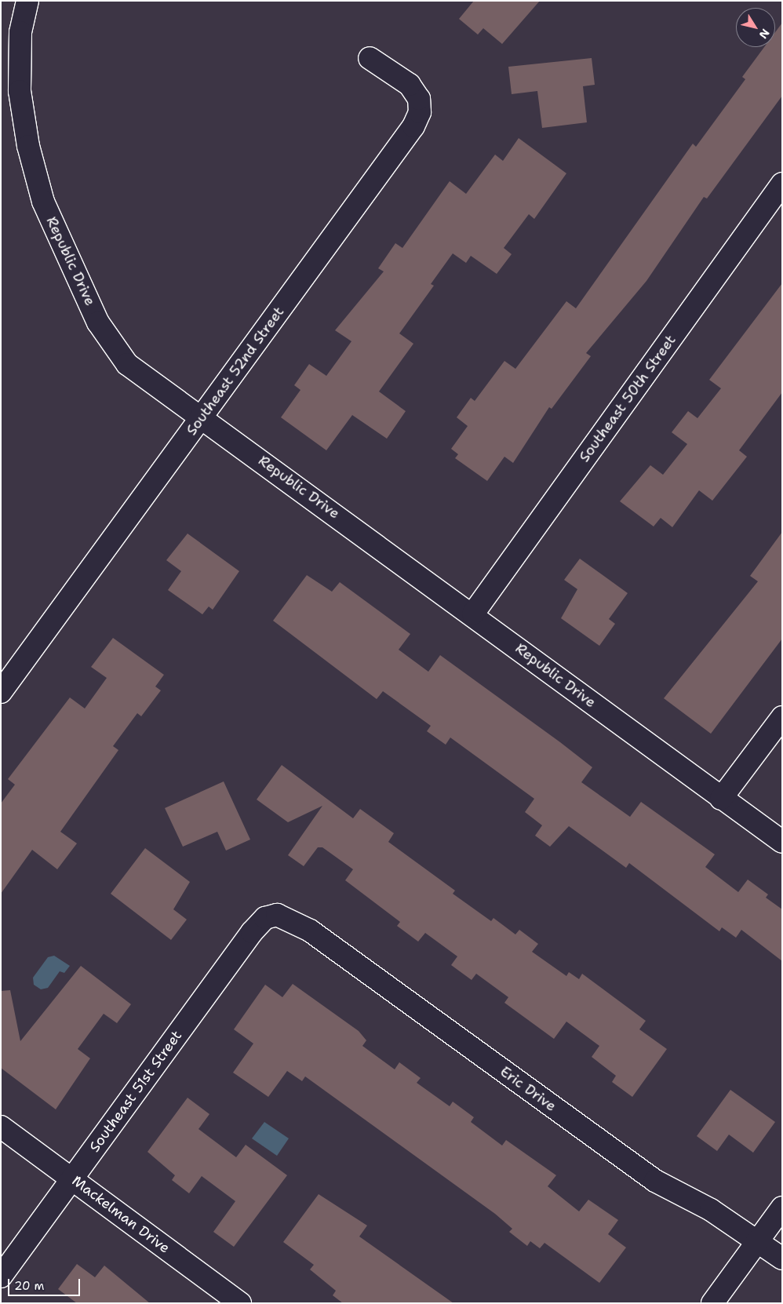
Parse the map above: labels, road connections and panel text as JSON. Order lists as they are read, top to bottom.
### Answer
{
  "streets": {
    "street": [
      "Republic Drive",
      "Southeast 52nd Street",
      "Southeast 50th Street",
      "Eric Drive",
      "Southeast 51st Street",
      "Mackelman Drive"
    ]
  },
  "crossings": [
    ["Republic Drive", "Southeast 52nd Street"],
    ["Republic Drive", "Southeast 50th Street"],
    ["Eric Drive", "Southeast 51st Street"],
    ["Southeast 51st Street", "Mackelman Drive"]
  ],
  "scale_bar": "20 m",
  "north": "bottom right"
}
